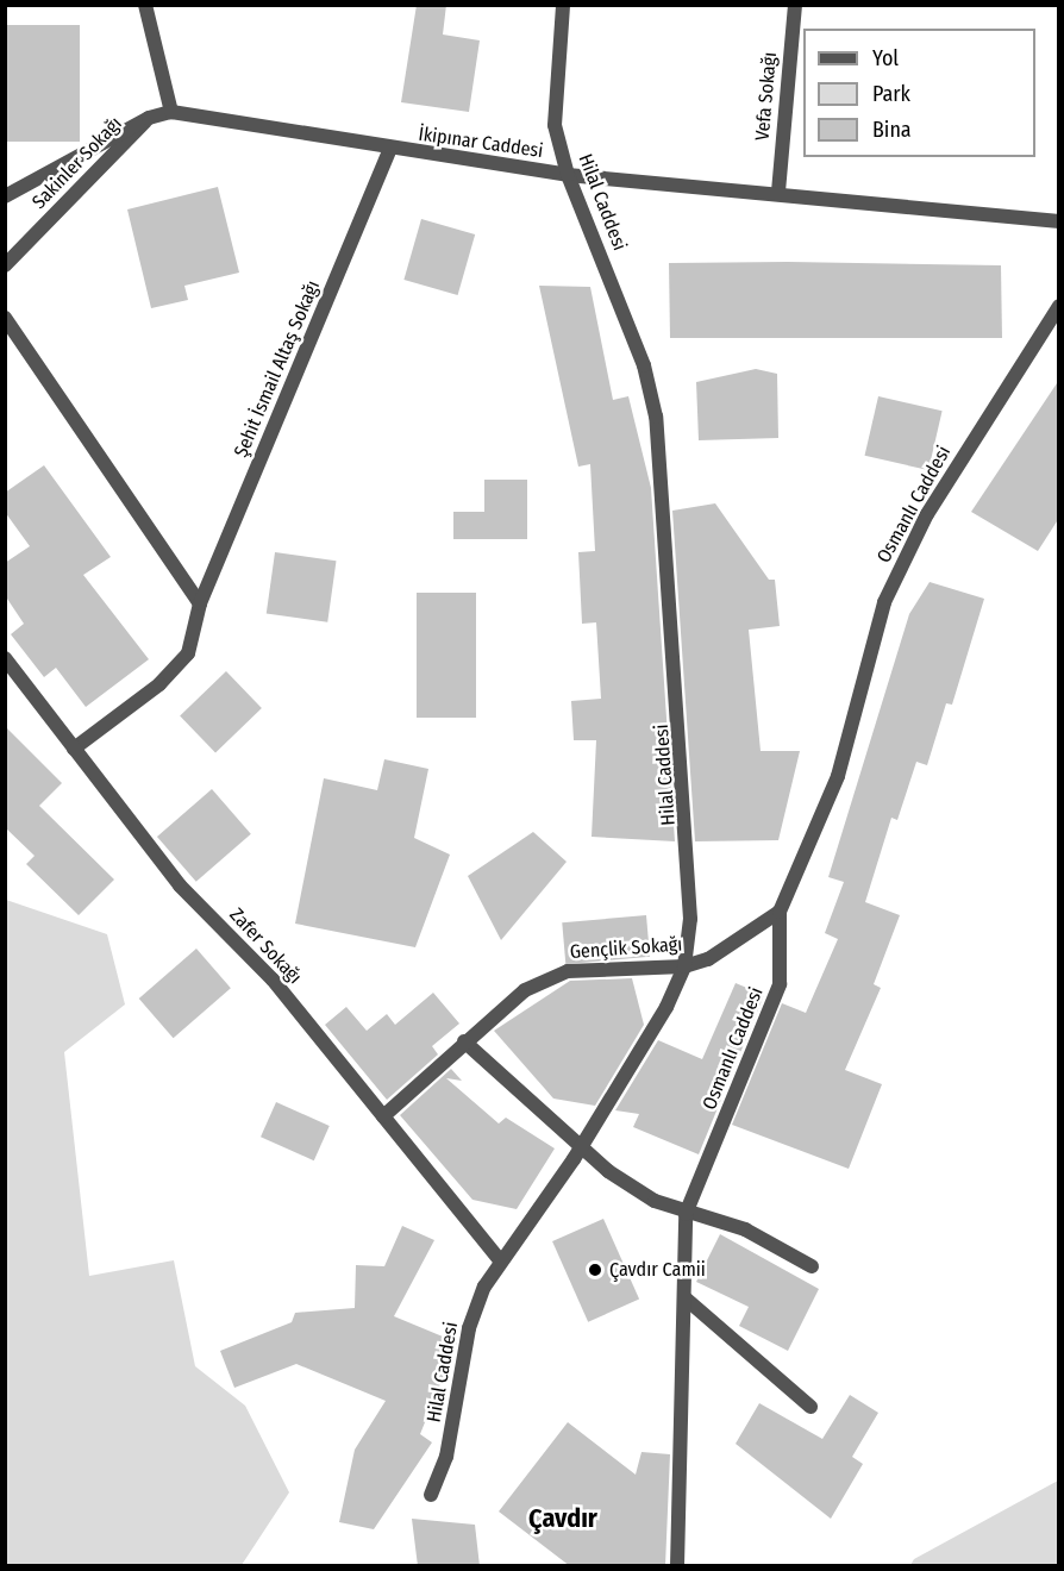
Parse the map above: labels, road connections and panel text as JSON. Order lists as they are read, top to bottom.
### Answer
{
  "streets": {
    "street": [
      "Vefa Sokağı",
      "İkipınar Caddesi",
      "Sakinler Sokağı",
      "Hilal Caddesi",
      "Şehit İsmail Altaş Sokağı",
      "Osmanlı Caddesi",
      "Zafer Sokağı",
      "Gençlik Sokağı"
    ]
  },
  "crossings": [
    ["Vefa Sokağı", "İkipınar Caddesi"],
    ["İkipınar Caddesi", "Sakinler Sokağı"],
    ["İkipınar Caddesi", "Hilal Caddesi"],
    ["İkipınar Caddesi", "Şehit İsmail Altaş Sokağı"],
    ["Hilal Caddesi", "Zafer Sokağı"],
    ["Hilal Caddesi", "Gençlik Sokağı"],
    ["Şehit İsmail Altaş Sokağı", "Zafer Sokağı"],
    ["Osmanlı Caddesi", "Gençlik Sokağı"],
    ["Zafer Sokağı", "Gençlik Sokağı"]
  ],
  "districts": ["Çavdır"],
  "places": ["Çavdır Camii"],
  "legend": ["Yol", "Park", "Bina"]
}
